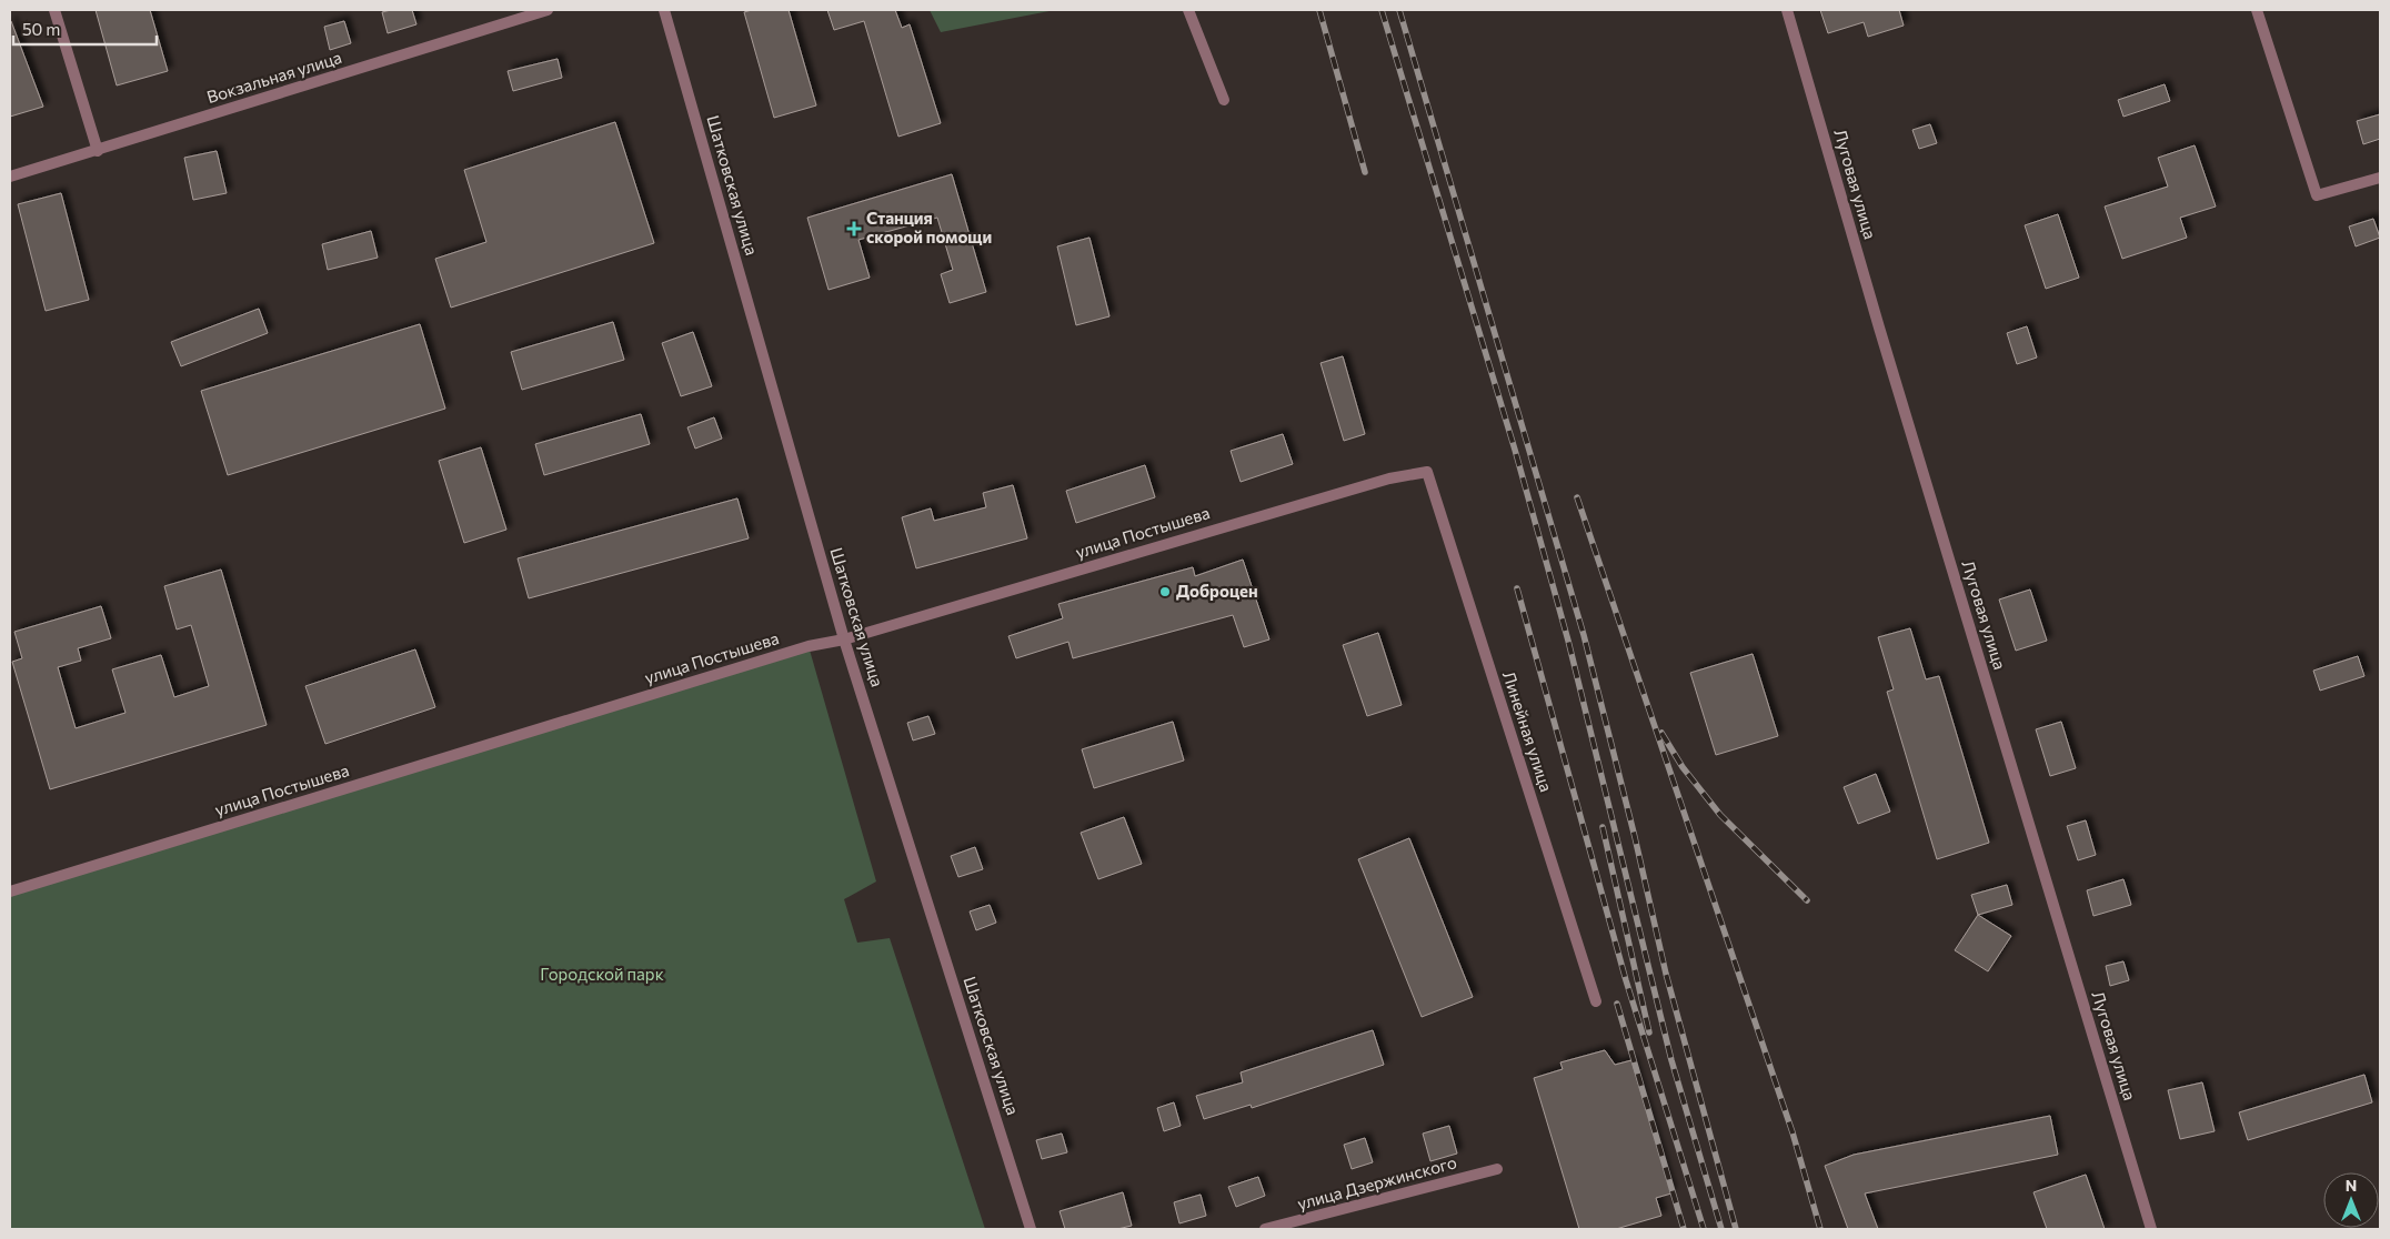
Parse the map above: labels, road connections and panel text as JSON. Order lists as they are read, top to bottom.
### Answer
{
  "streets": {
    "street": [
      "Вокзальная улица",
      "Луговая улица",
      "Шатковская улица",
      "улица Постышева",
      "Линейная улица",
      "улица Дзержинского"
    ]
  },
  "crossings": [
    ["Шатковская улица", "улица Постышева"],
    ["улица Постышева", "Линейная улица"]
  ],
  "parks": ["Городской парк"],
  "places": {
    "health": ["Станция скорой помощи"],
    "other": ["Доброцен"]
  },
  "scale_bar": "50 m",
  "north": "top"
}
